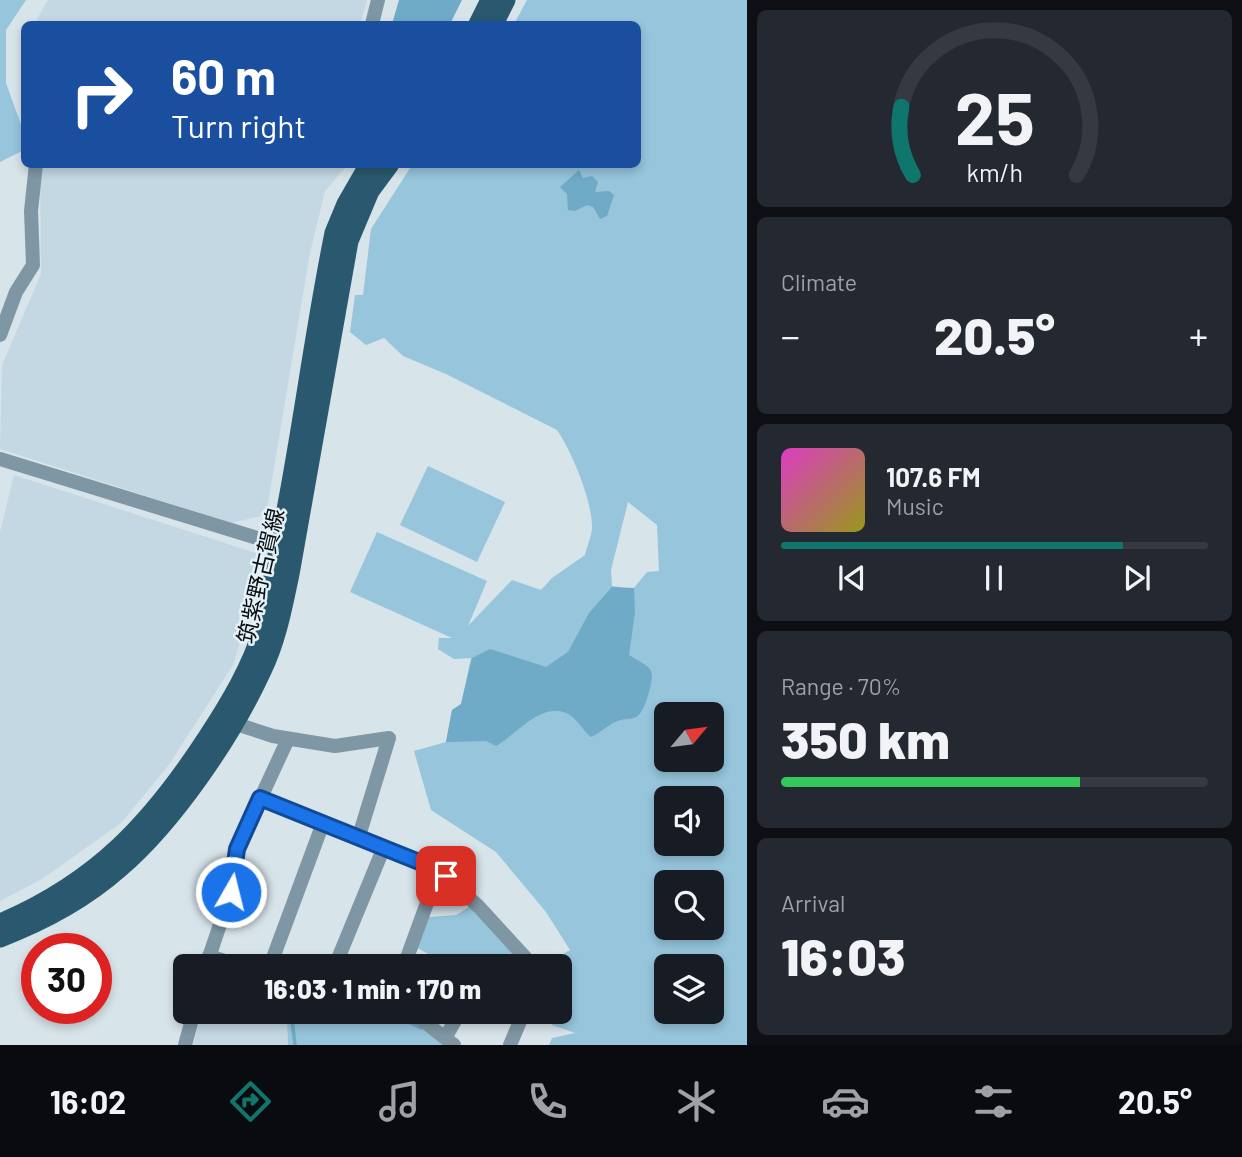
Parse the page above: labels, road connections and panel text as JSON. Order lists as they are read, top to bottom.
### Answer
{
  "streets": {
    "main road": ["筑紫野古賀線"]
  },
  "north": "top right",
  "page": {
    "turn": ["60 m", "Turn right"],
    "tile": [
      "Climate",
      ["Range · 70%", "350 km"],
      ["Arrival", "16:03"]
    ],
    "heat": ["−", "20.5°", "+"],
    "song": ["107.6 FM", "Music"],
    "limit": "30",
    "trip": "16:03 · 1 min · 170 m",
    "tabs": ["16:02", "20.5°"],
    "gauge": ["25", "km/h"]
  }
}
